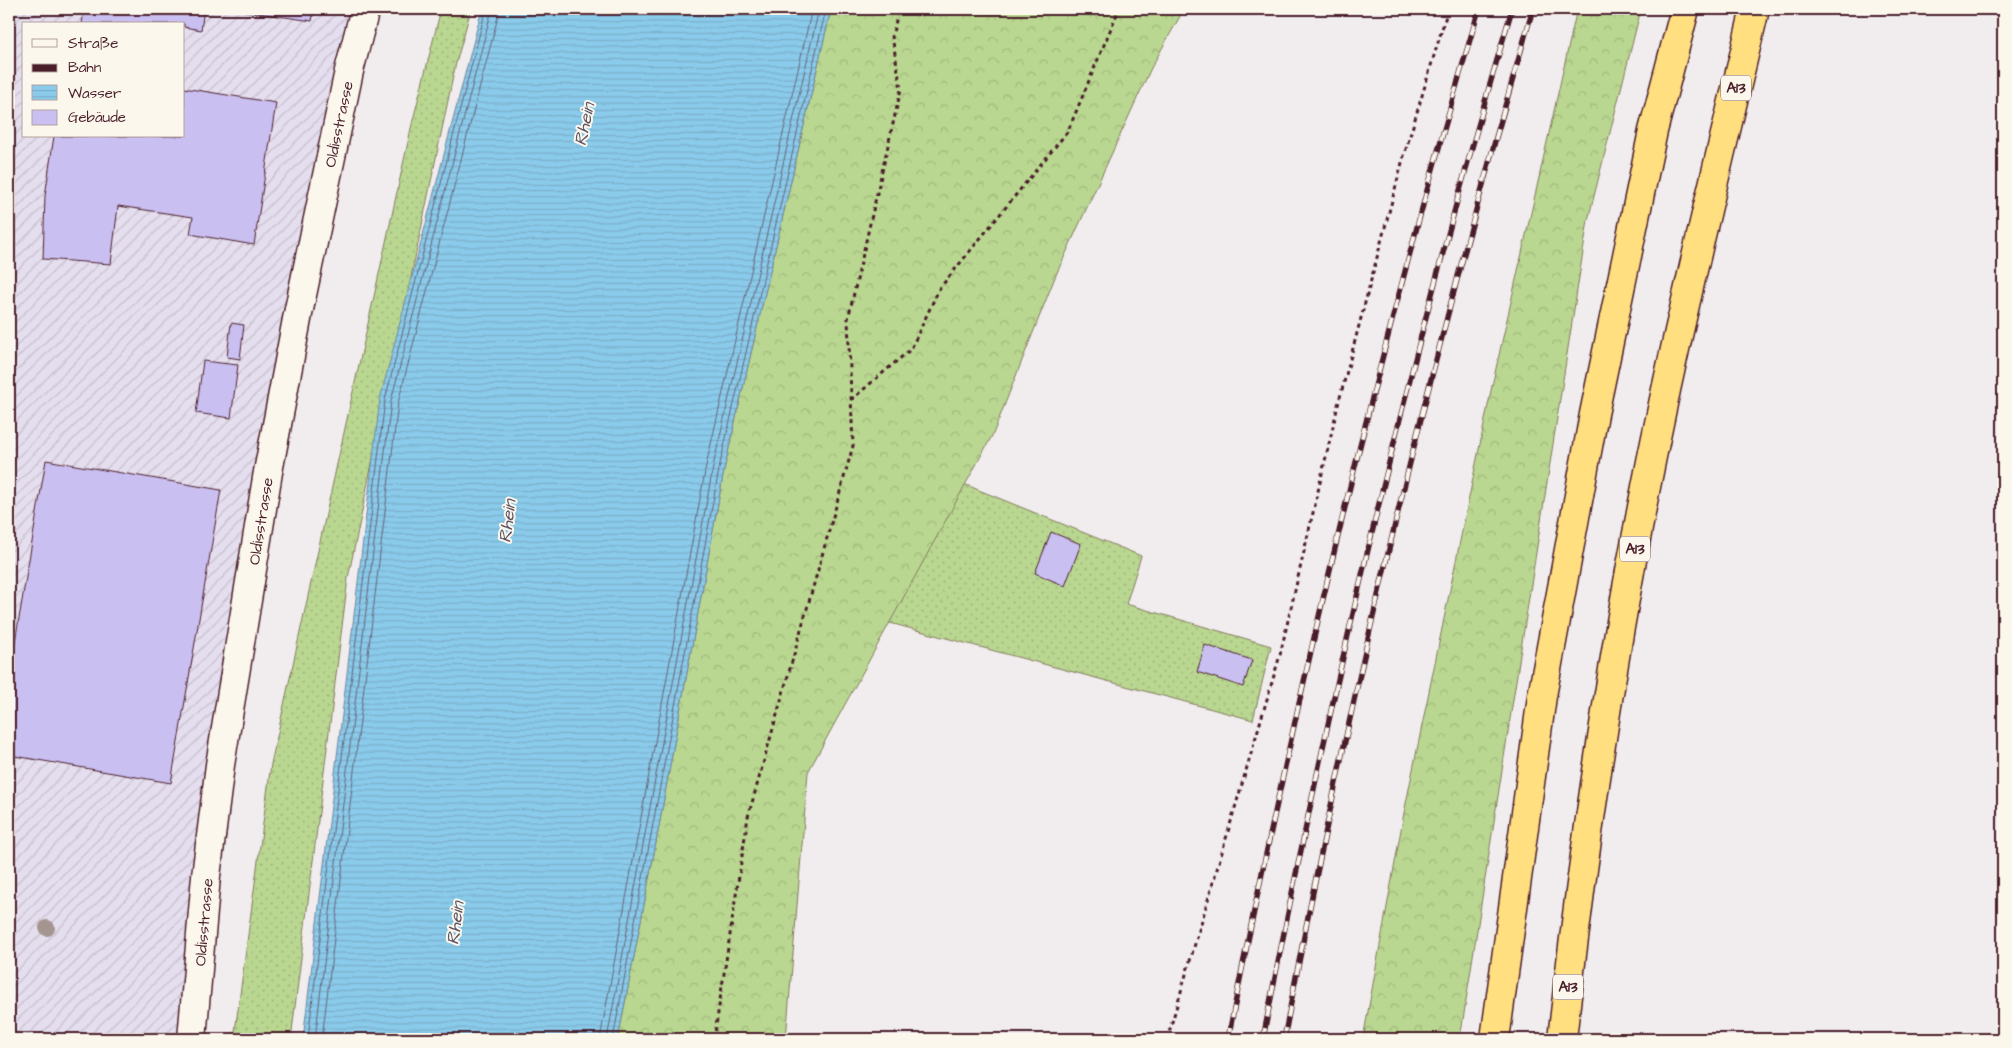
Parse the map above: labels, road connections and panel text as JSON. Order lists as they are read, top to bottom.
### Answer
{
  "streets": {
    "highway": ["A13"],
    "street": ["Oldisstrasse"]
  },
  "water": ["Rhein"],
  "legend": [
    "Straße",
    "Bahn",
    "Wasser",
    "Gebäude"
  ]
}
